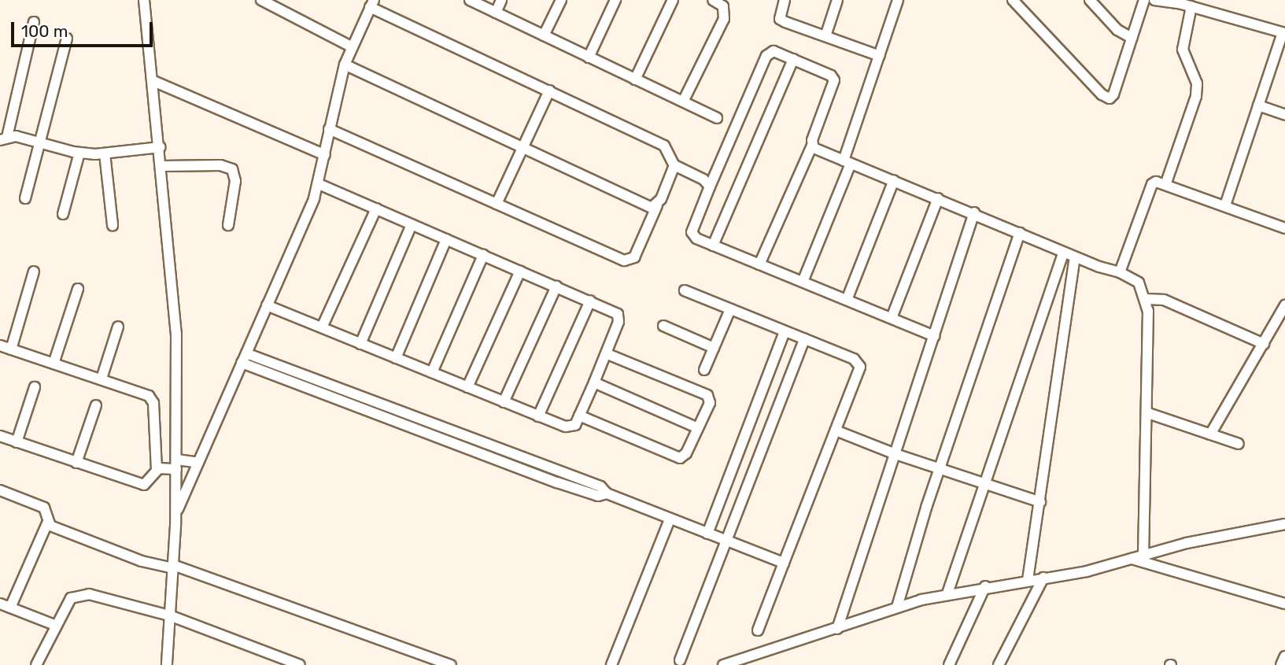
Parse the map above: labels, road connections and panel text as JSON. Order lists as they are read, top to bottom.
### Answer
{
  "scale_bar": "100 m"
}
